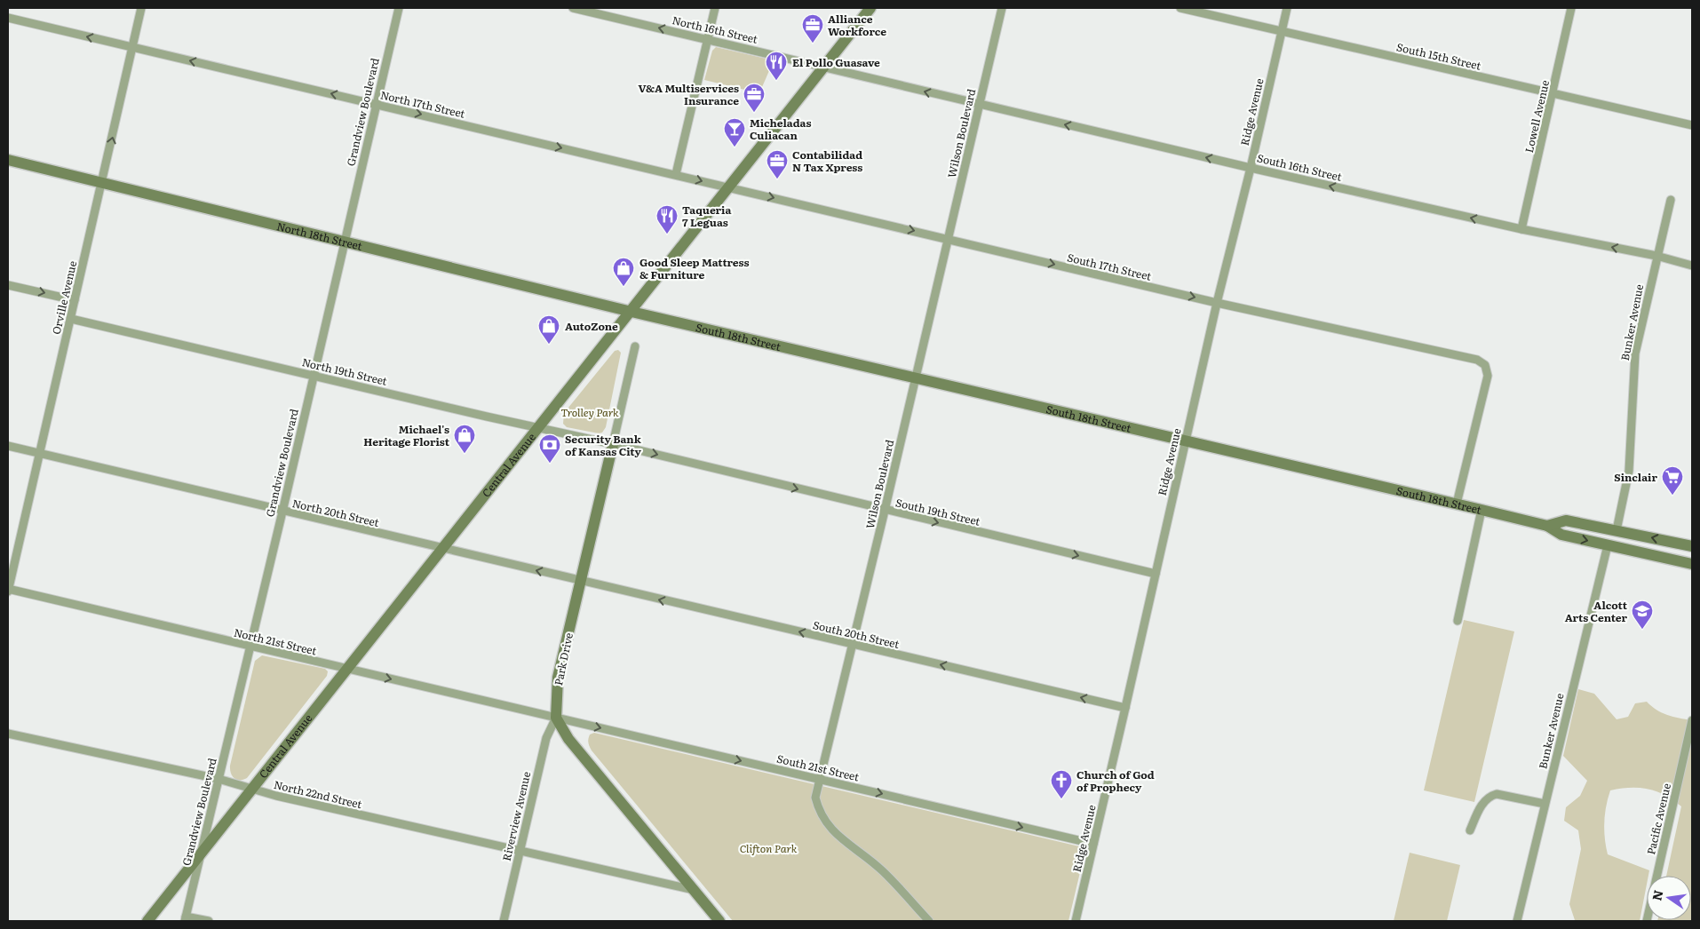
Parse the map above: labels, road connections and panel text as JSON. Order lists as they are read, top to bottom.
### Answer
{
  "streets": {
    "main road": [
      "North 18th Street",
      "South 18th Street",
      "Central Avenue",
      "Park Drive"
    ],
    "street": [
      "North 16th Street",
      "South 15th Street",
      "North 17th Street",
      "Grandview Boulevard",
      "Ridge Avenue",
      "Lowell Avenue",
      "Wilson Boulevard",
      "South 16th Street",
      "South 17th Street",
      "Orville Avenue",
      "Bunker Avenue",
      "North 19th Street",
      "South 19th Street",
      "North 20th Street",
      "South 20th Street",
      "North 21st Street",
      "South 21st Street",
      "North 22nd Street",
      "Riverview Avenue",
      "Pacific Avenue"
    ]
  },
  "crossings": [
    ["North 16th Street", "South 16th Street"],
    ["North 16th Street", "Central Avenue"],
    ["South 15th Street", "Ridge Avenue"],
    ["South 15th Street", "Lowell Avenue"],
    ["North 17th Street", "Grandview Boulevard"],
    ["North 17th Street", "South 17th Street"],
    ["North 17th Street", "Orville Avenue"],
    ["North 17th Street", "Central Avenue"],
    ["Grandview Boulevard", "North 18th Street"],
    ["Grandview Boulevard", "North 19th Street"],
    ["Grandview Boulevard", "Central Avenue"],
    ["Grandview Boulevard", "North 20th Street"],
    ["Grandview Boulevard", "North 21st Street"],
    ["Grandview Boulevard", "North 22nd Street"],
    ["Ridge Avenue", "South 16th Street"],
    ["Ridge Avenue", "South 17th Street"],
    ["Ridge Avenue", "South 18th Street"],
    ["Ridge Avenue", "South 19th Street"],
    ["Ridge Avenue", "South 20th Street"],
    ["Ridge Avenue", "South 21st Street"],
    ["Lowell Avenue", "South 16th Street"],
    ["Wilson Boulevard", "South 16th Street"],
    ["Wilson Boulevard", "South 17th Street"],
    ["Wilson Boulevard", "South 18th Street"],
    ["Wilson Boulevard", "South 19th Street"],
    ["Wilson Boulevard", "South 20th Street"],
    ["Wilson Boulevard", "South 21st Street"],
    ["South 16th Street", "Bunker Avenue"],
    ["South 16th Street", "Central Avenue"],
    ["North 18th Street", "Orville Avenue"],
    ["North 18th Street", "South 18th Street"],
    ["North 18th Street", "Central Avenue"],
    ["South 17th Street", "South 18th Street"],
    ["South 17th Street", "Central Avenue"],
    ["Orville Avenue", "North 19th Street"],
    ["Orville Avenue", "North 20th Street"],
    ["Orville Avenue", "North 21st Street"],
    ["Bunker Avenue", "South 18th Street"],
    ["South 18th Street", "Central Avenue"],
    ["North 19th Street", "Central Avenue"],
    ["North 19th Street", "South 19th Street"],
    ["North 19th Street", "Park Drive"],
    ["Central Avenue", "North 20th Street"],
    ["Central Avenue", "North 21st Street"],
    ["Central Avenue", "North 22nd Street"],
    ["South 19th Street", "Park Drive"],
    ["North 20th Street", "South 20th Street"],
    ["North 20th Street", "Park Drive"],
    ["South 20th Street", "Park Drive"],
    ["North 21st Street", "South 21st Street"],
    ["Park Drive", "South 21st Street"],
    ["Park Drive", "Riverview Avenue"],
    ["South 21st Street", "Riverview Avenue"],
    ["North 22nd Street", "Riverview Avenue"]
  ],
  "one_way": [
    "North 16th Street",
    "South 16th Street",
    "South 17th Street",
    "South 19th Street",
    "South 20th Street",
    "North 21st Street",
    "South 21st Street"
  ],
  "parks": ["Trolley Park", "Clifton Park"],
  "places": {
    "office": ["Alliance Workforce", "V&A Multiservices Insurance", "Contabilidad N Tax Xpress"],
    "restaurant": ["El Pollo Guasave", "Taqueria 7 Leguas"],
    "bar": ["Micheladas Culiacan"],
    "shop": ["Good Sleep Mattress & Furniture", "AutoZone", "Michael's Heritage Florist"],
    "bank": ["Security Bank of Kansas City"],
    "supermarket": ["Sinclair"],
    "school or university": ["Alcott Arts Center"],
    "church": ["Church of God of Prophecy"]
  },
  "north": "left"
}
